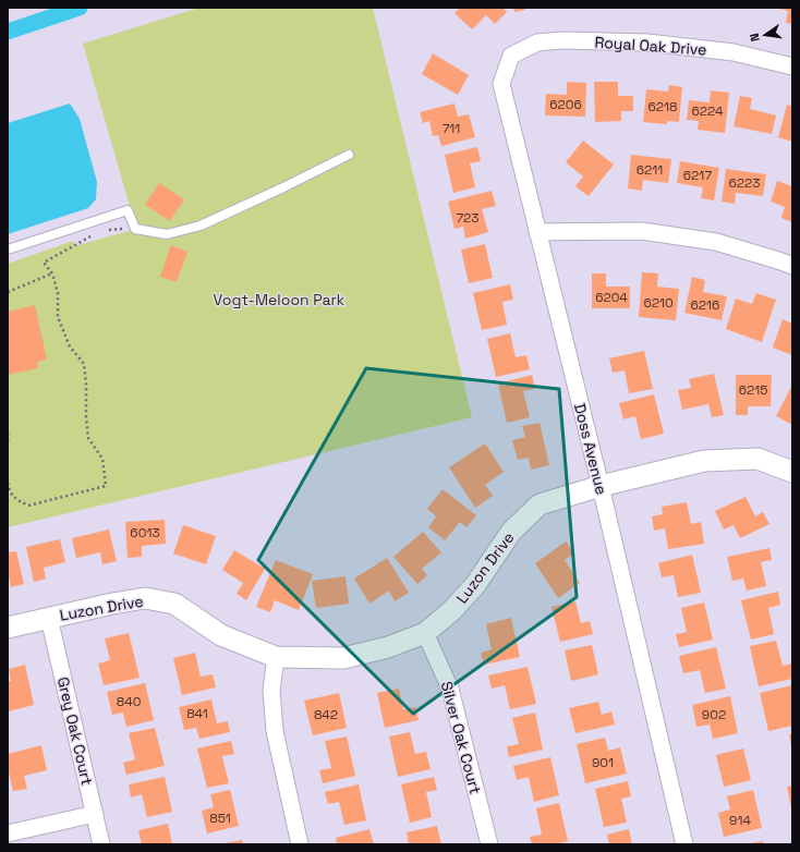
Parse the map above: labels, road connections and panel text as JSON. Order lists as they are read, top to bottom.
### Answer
{
  "streets": {
    "street": [
      "Royal Oak Drive",
      "Doss Avenue",
      "Luzon Drive",
      "Grey Oak Court",
      "Silver Oak Court"
    ]
  },
  "crossings": [
    ["Royal Oak Drive", "Doss Avenue"],
    ["Doss Avenue", "Luzon Drive"],
    ["Luzon Drive", "Grey Oak Court"],
    ["Luzon Drive", "Silver Oak Court"]
  ],
  "parks": ["Vogt-Meloon Park"],
  "house_numbers": [
    "6206",
    "6218",
    "6224",
    "711",
    "6211",
    "6217",
    "6223",
    "723",
    "6204",
    "6210",
    "6216",
    "6215",
    "6013",
    "840",
    "841",
    "842",
    "902",
    "901",
    "851",
    "914"
  ],
  "north": "left"
}
